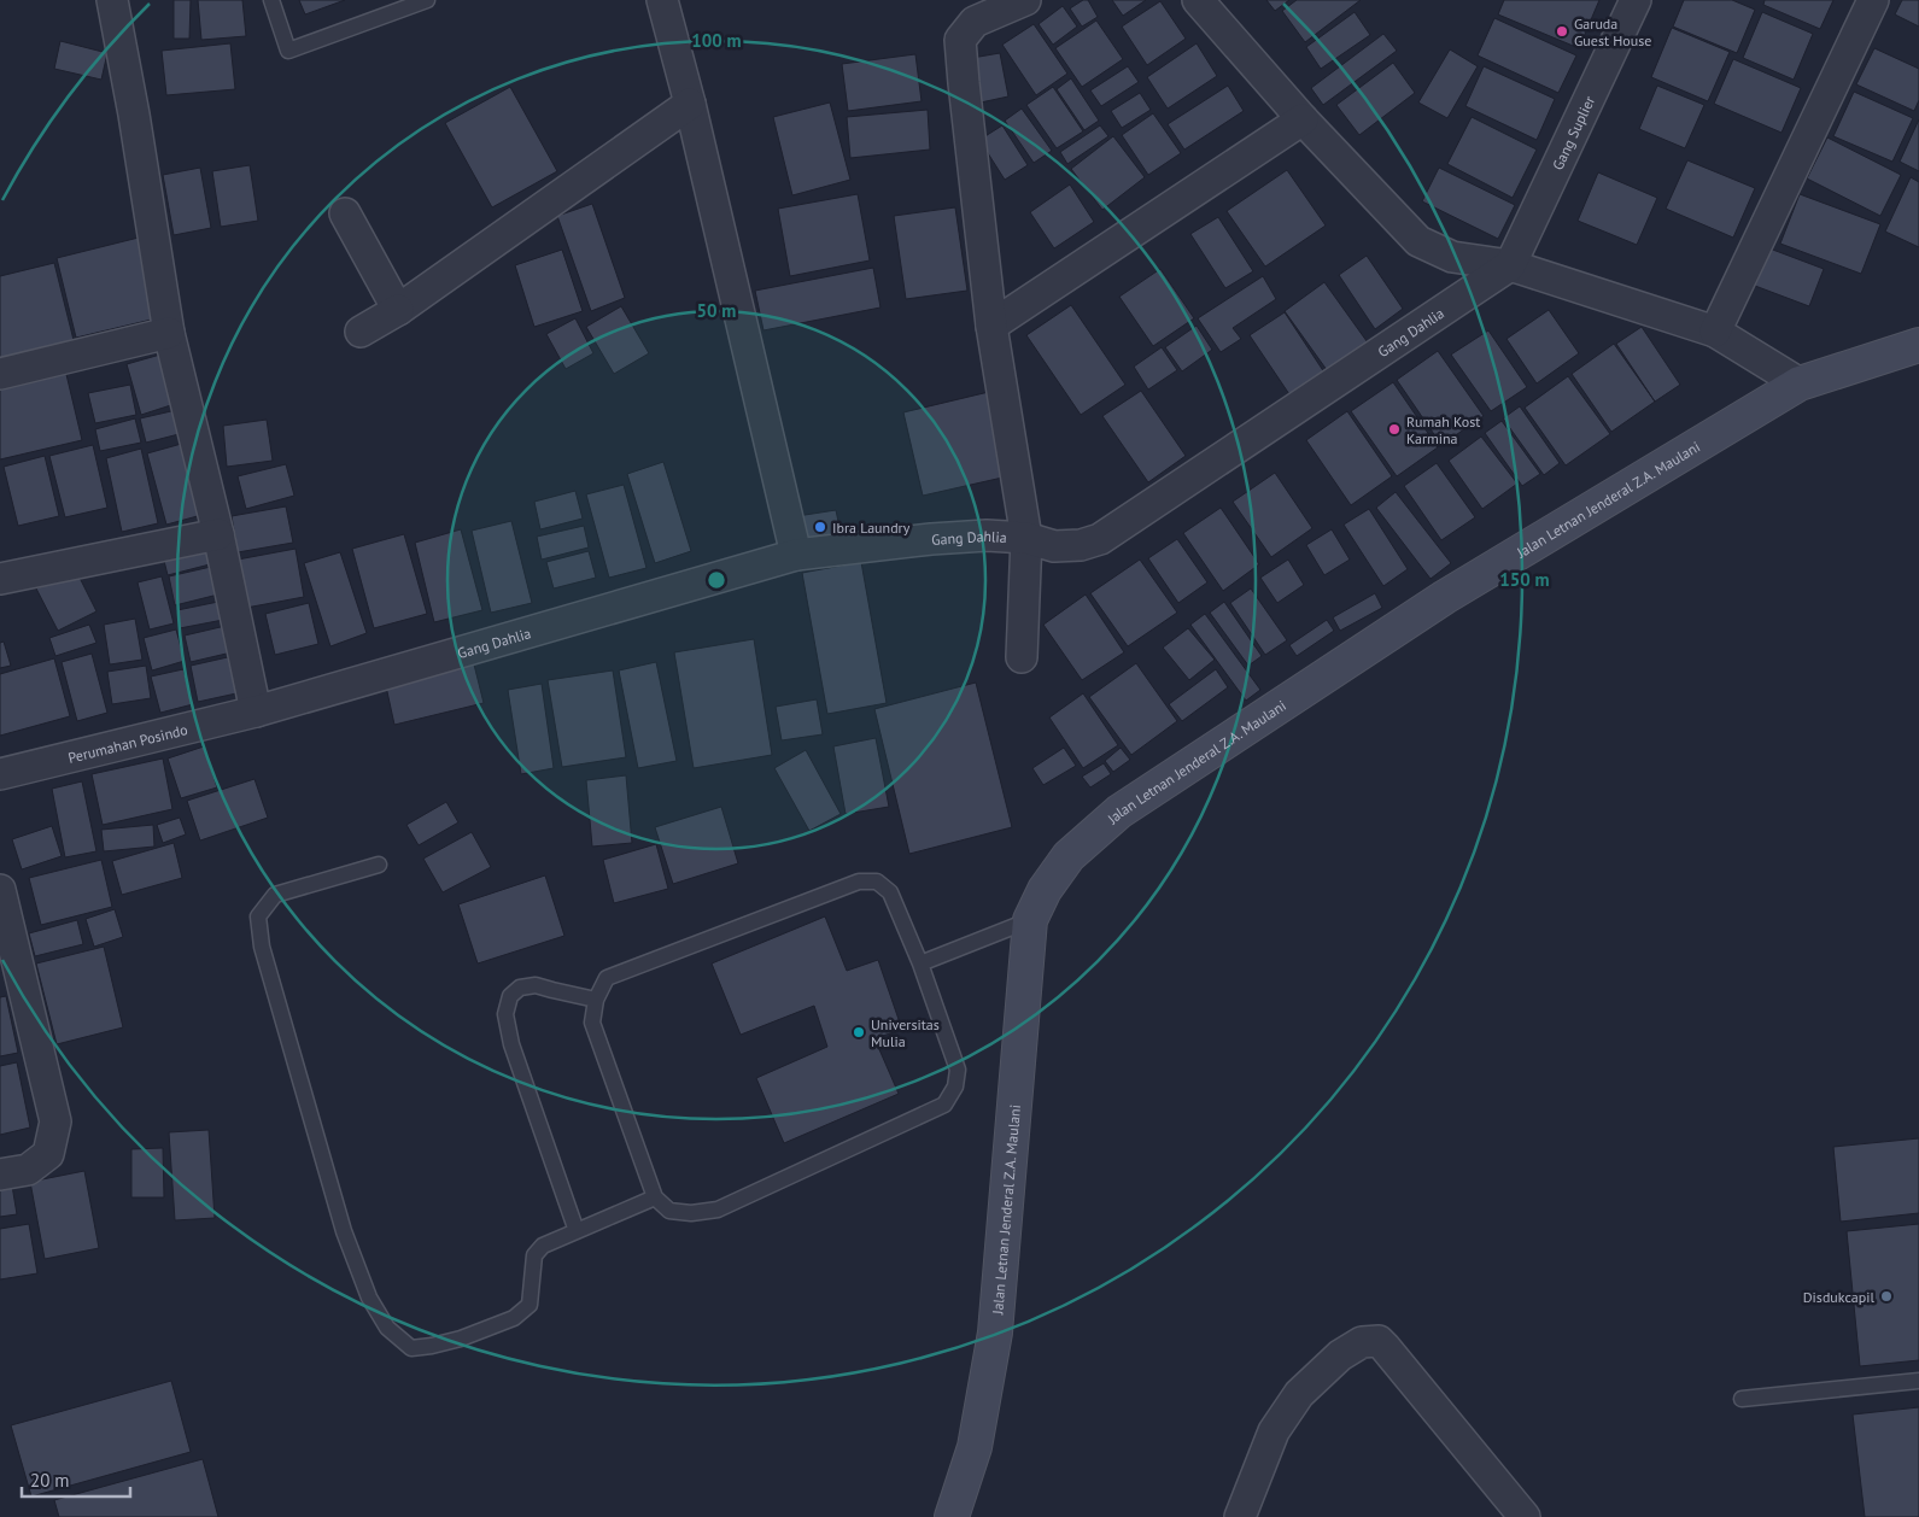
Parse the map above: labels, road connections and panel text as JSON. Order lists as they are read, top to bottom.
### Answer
{
  "streets": {
    "street": [
      "Gang Suplier",
      "Gang Dahlia",
      "Jalan Letnan Jenderal Z.A. Maulani",
      "Perumahan Posindo"
    ]
  },
  "crossings": [
    ["Gang Suplier", "Gang Dahlia"],
    ["Gang Dahlia", "Perumahan Posindo"]
  ],
  "places": [
    "Garuda Guest House",
    "Rumah Kost Karmina",
    "Ibra Laundry",
    "Universitas Mulia",
    "Disdukcapil"
  ],
  "scale_bar": "20 m",
  "rings": ["100 m", "50 m", "150 m"]
}
